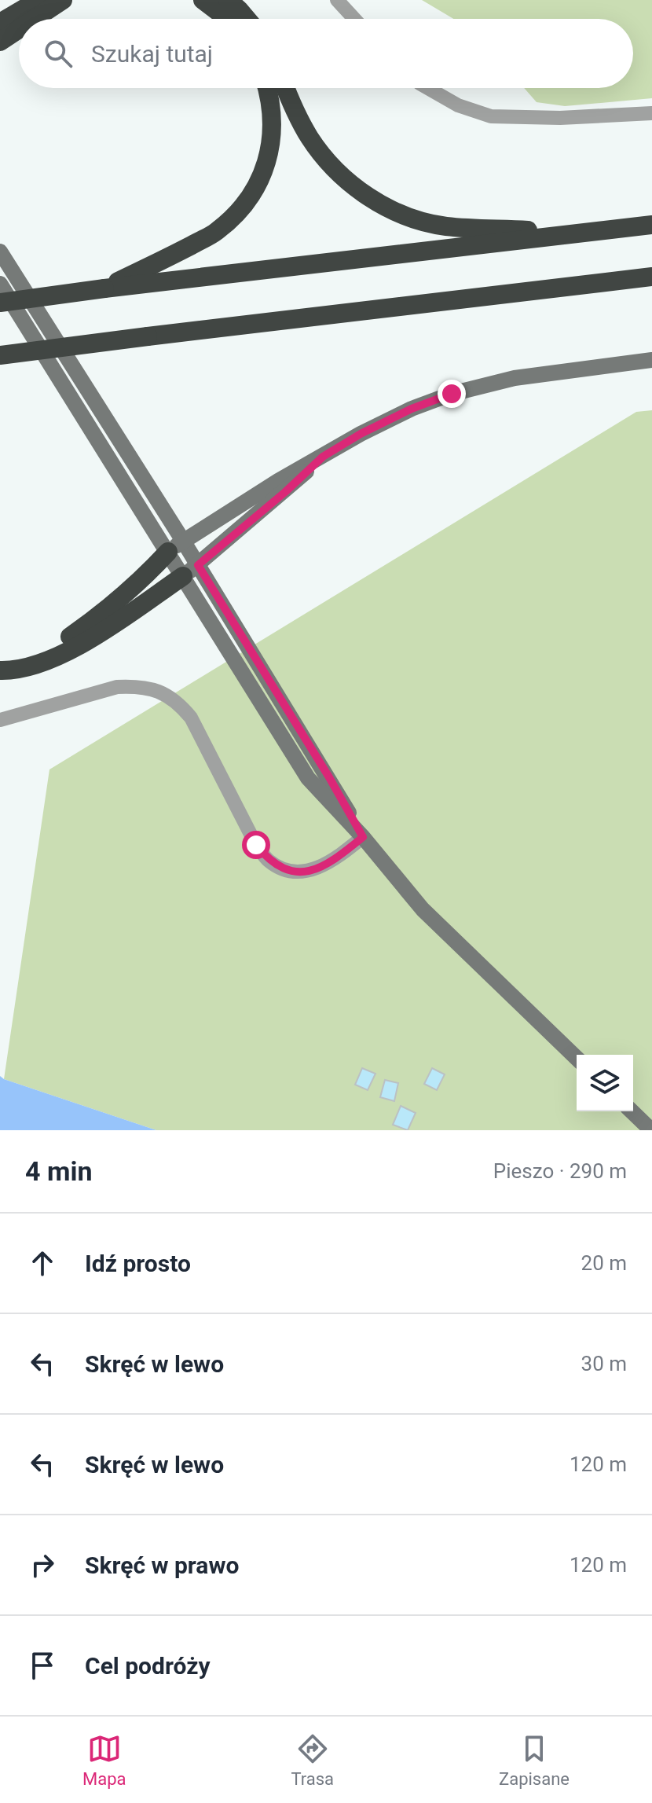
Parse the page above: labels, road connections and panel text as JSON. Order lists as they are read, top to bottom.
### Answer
{
  "page": {
    "search": "Szukaj tutaj",
    "heading": ["4 min", "Pieszo · 290 m"],
    "list": [
      ["Idź prosto", "20 m"],
      ["Skręć w lewo", "30 m"],
      ["Skręć w lewo", "120 m"],
      ["Skręć w prawo", "120 m"],
      "Cel podróży"
    ],
    "nav": ["Mapa", "Trasa", "Zapisane"]
  }
}
